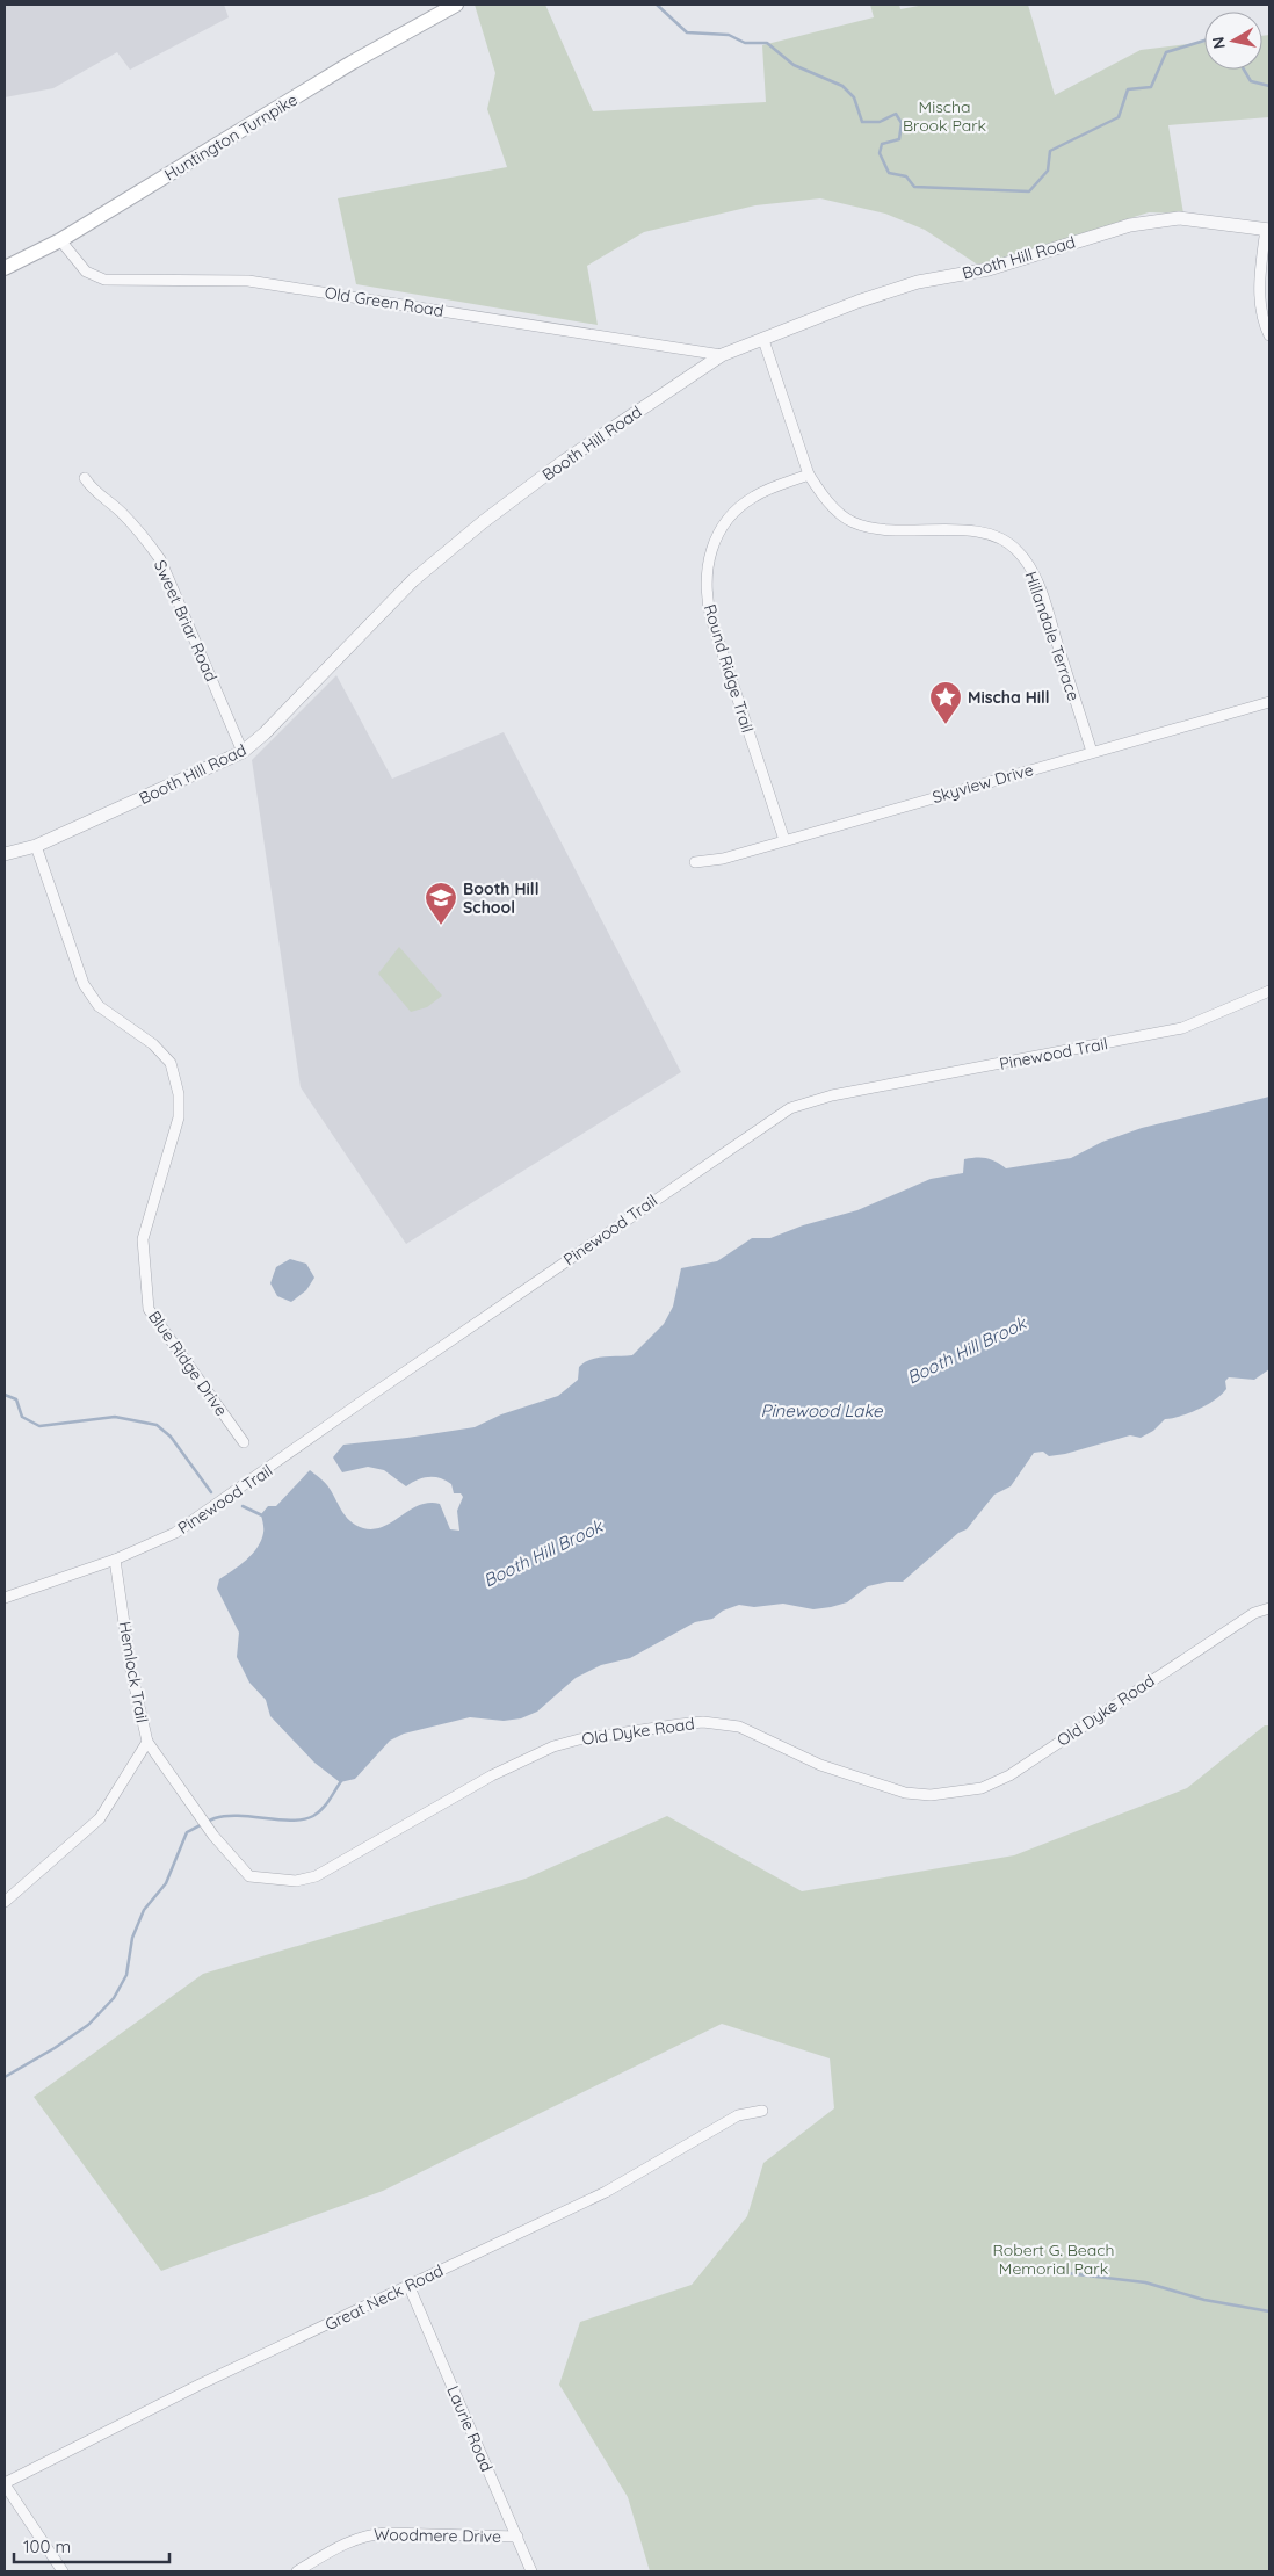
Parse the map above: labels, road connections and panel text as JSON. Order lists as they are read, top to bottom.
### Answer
{
  "streets": {
    "main road": ["Huntington Turnpike"],
    "street": [
      "Booth Hill Road",
      "Old Green Road",
      "Sweet Briar Road",
      "Hillandale Terrace",
      "Round Ridge Trail",
      "Skyview Drive",
      "Pinewood Trail",
      "Blue Ridge Drive",
      "Hemlock Trail",
      "Old Dyke Road",
      "Great Neck Road",
      "Laurie Road",
      "Woodmere Drive"
    ]
  },
  "crossings": [
    ["Huntington Turnpike", "Old Green Road"],
    ["Booth Hill Road", "Old Green Road"],
    ["Booth Hill Road", "Sweet Briar Road"],
    ["Booth Hill Road", "Hillandale Terrace"],
    ["Booth Hill Road", "Blue Ridge Drive"],
    ["Hillandale Terrace", "Round Ridge Trail"],
    ["Hillandale Terrace", "Skyview Drive"],
    ["Round Ridge Trail", "Skyview Drive"],
    ["Pinewood Trail", "Hemlock Trail"],
    ["Hemlock Trail", "Old Dyke Road"],
    ["Great Neck Road", "Laurie Road"],
    ["Laurie Road", "Woodmere Drive"]
  ],
  "water": ["Booth Hill Brook", "Pinewood Lake"],
  "parks": ["Mischa Brook Park", "Robert G. Beach Memorial Park"],
  "places": {
    "place": ["Mischa Hill"],
    "school or university": ["Booth Hill School"]
  },
  "scale_bar": "100 m",
  "north": "left"
}
